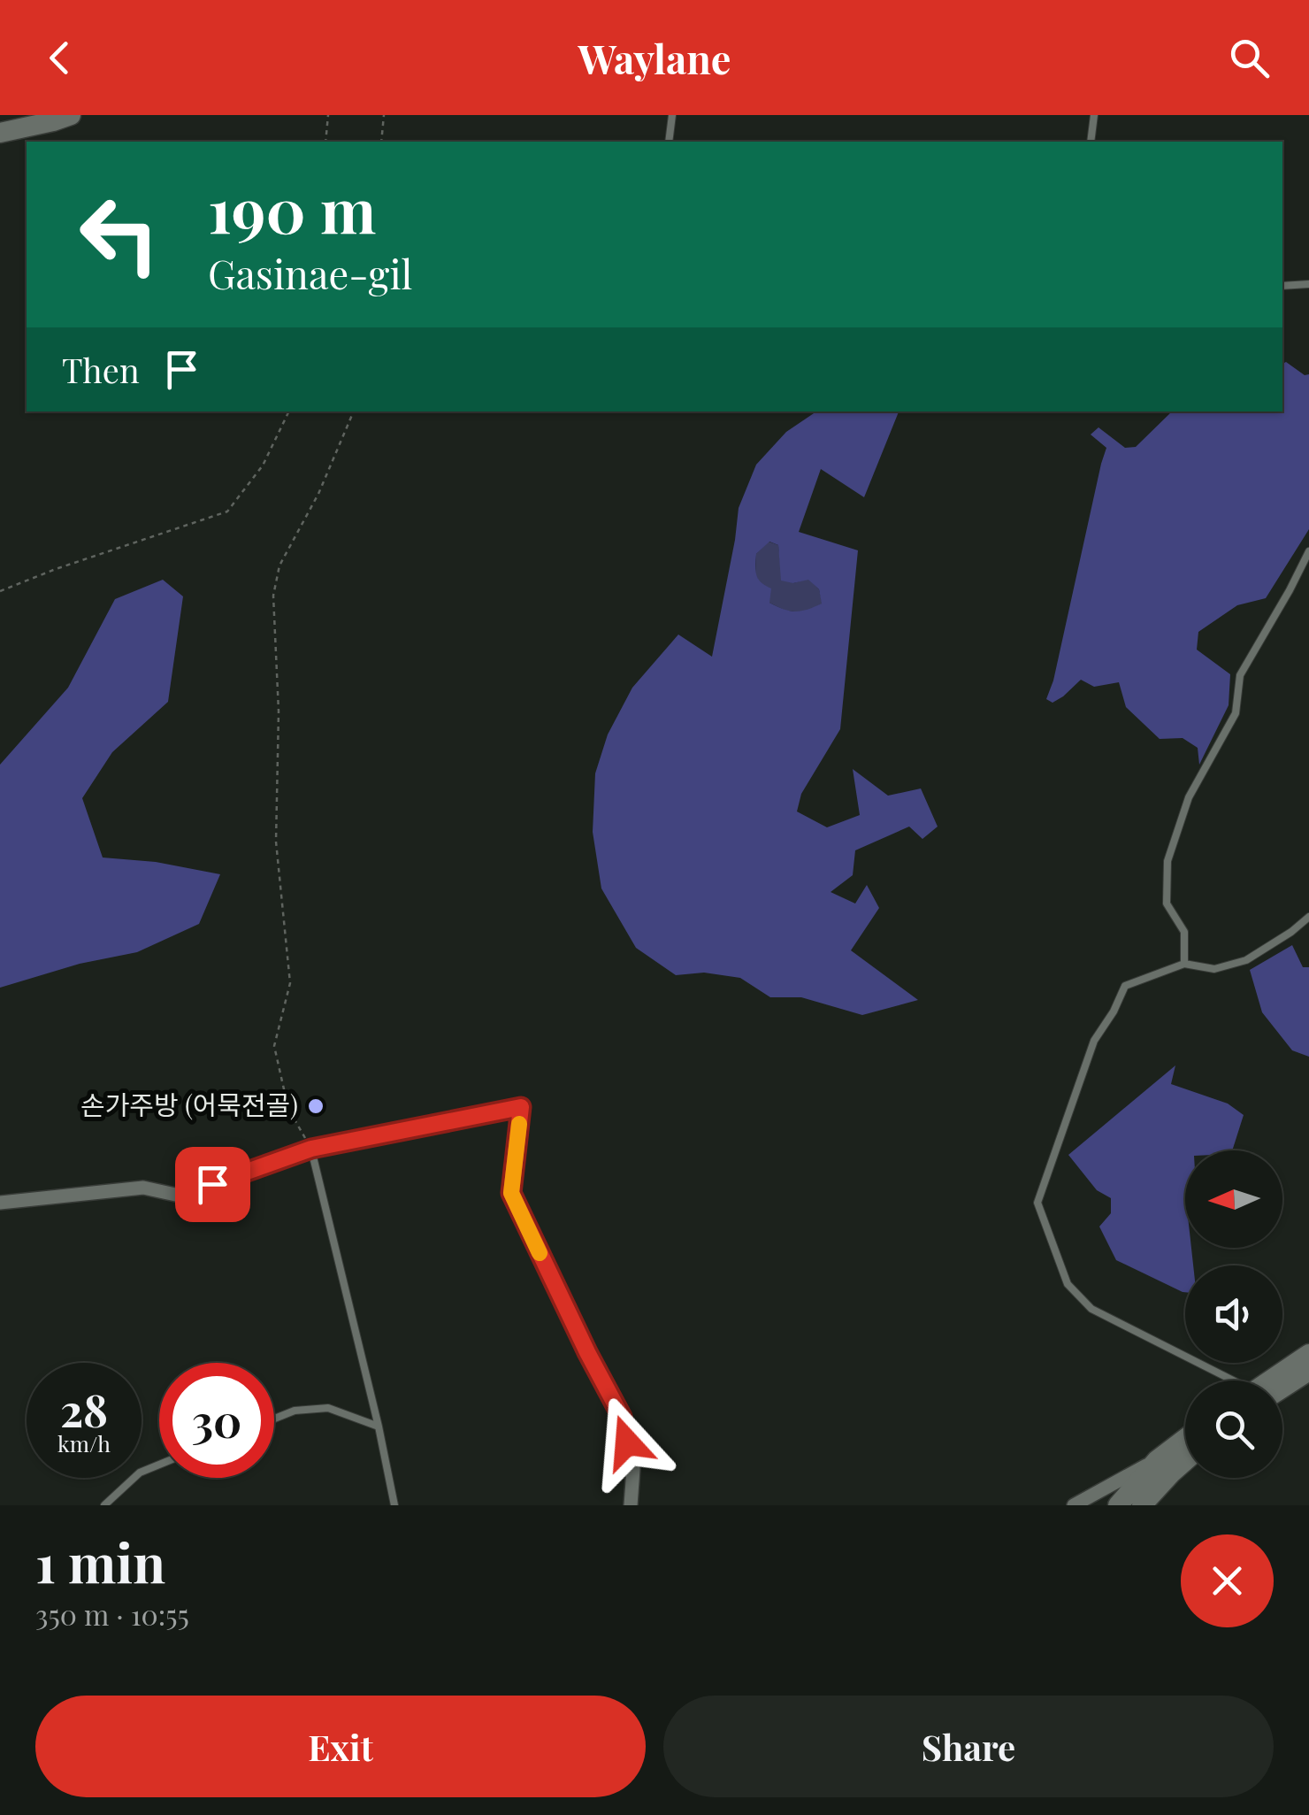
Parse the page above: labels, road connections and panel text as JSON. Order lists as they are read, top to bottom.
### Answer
{
  "places": ["손가주방 (어묵전골)"],
  "north": "left",
  "page": {
    "header": "Waylane",
    "turn": ["190 m", "Gasinae-gil"],
    "then": "Then",
    "speed": "28 km/h",
    "limit": "30",
    "heading": ["1 min", "350 m · 10:55"],
    "buttons": ["Exit", "Share"]
  }
}
